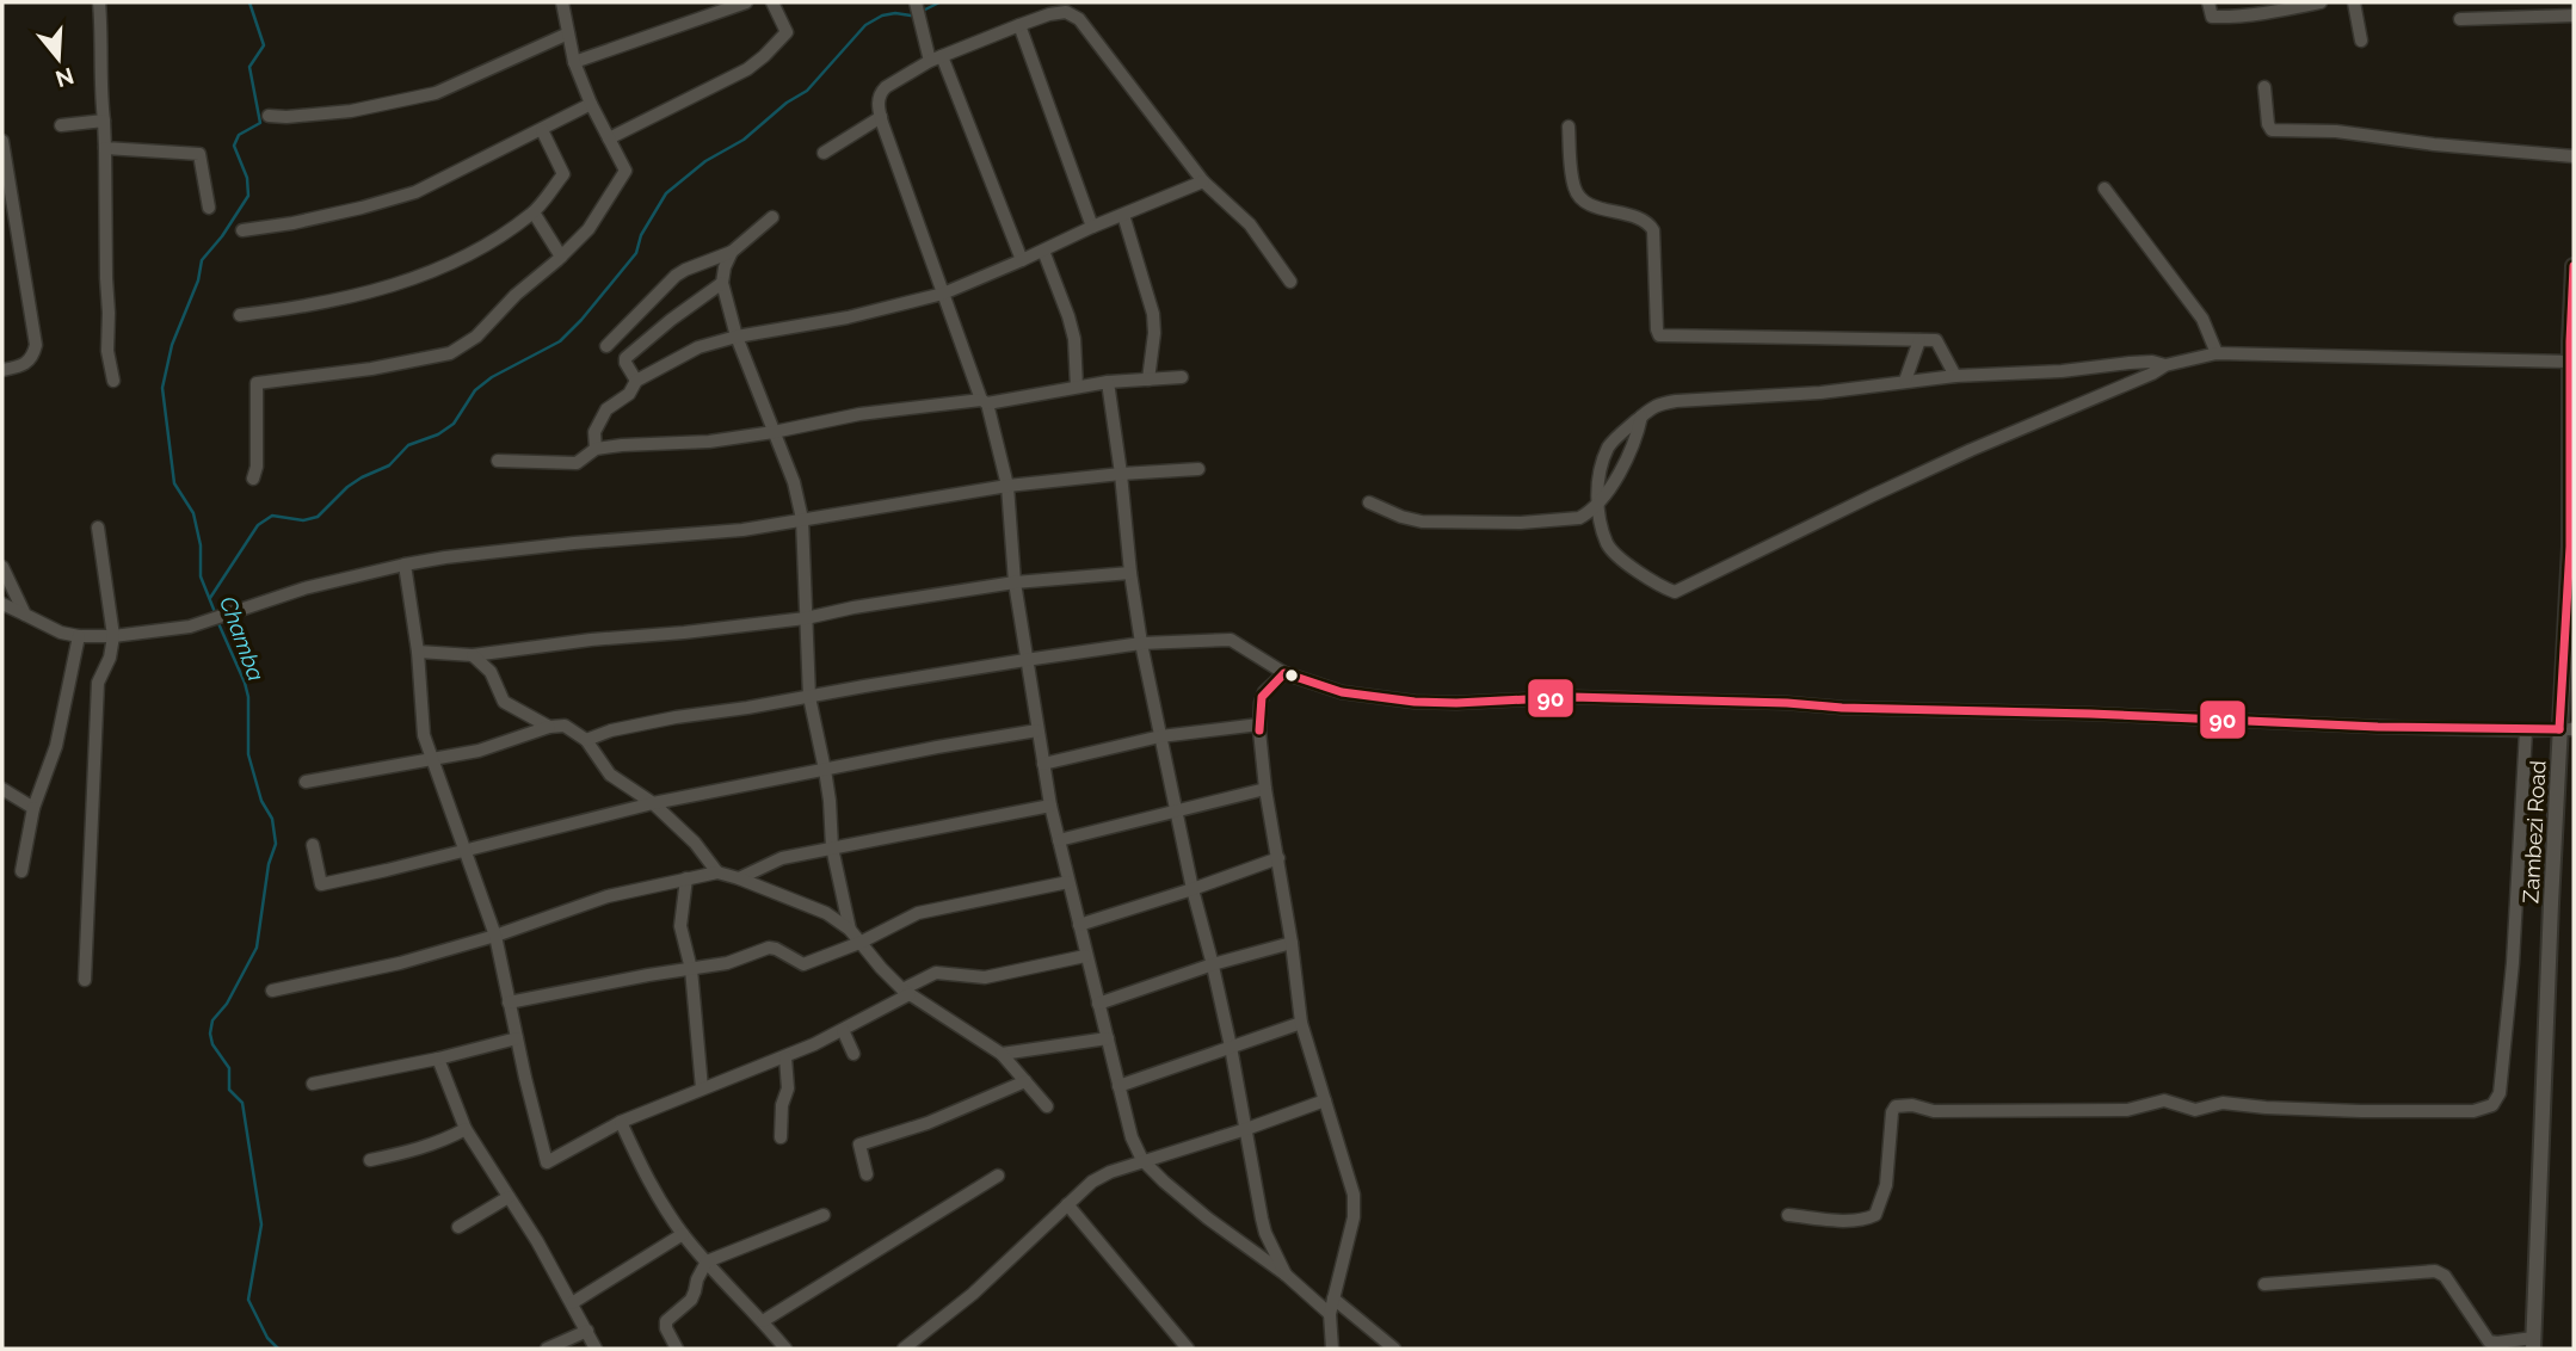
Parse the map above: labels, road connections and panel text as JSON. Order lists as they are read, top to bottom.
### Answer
{
  "streets": {
    "main road": ["Zambezi Road"]
  },
  "water": ["Chamba"],
  "lines": ["transit line 90"],
  "north": "bottom"
}
